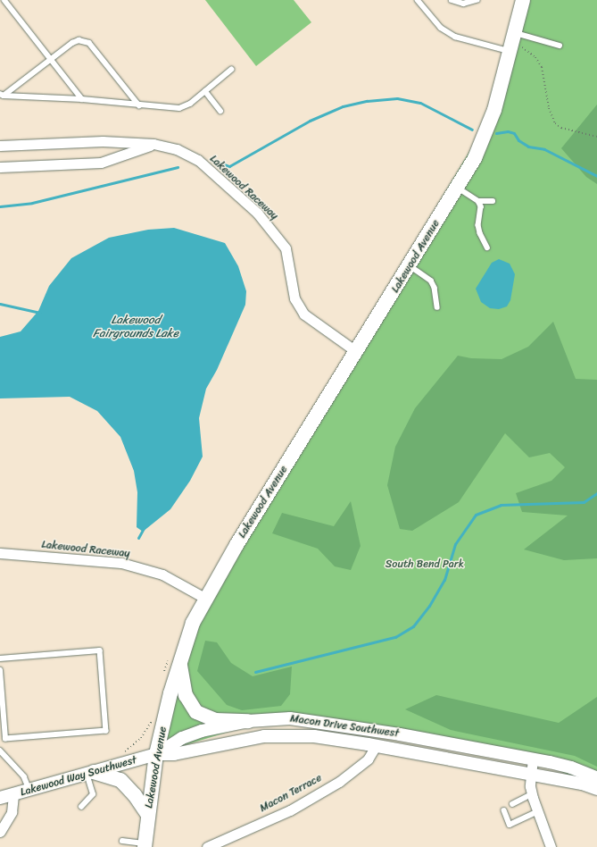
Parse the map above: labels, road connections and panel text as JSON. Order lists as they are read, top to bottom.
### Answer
{
  "streets": {
    "main road": ["Lakewood Avenue"],
    "street": [
      "Lakewood Raceway",
      "Macon Drive Southwest",
      "Lakewood Way Southwest",
      "Macon Terrace"
    ]
  },
  "crossings": [
    ["Lakewood Raceway", "Lakewood Avenue"],
    ["Lakewood Avenue", "Macon Drive Southwest"],
    ["Lakewood Avenue", "Lakewood Way Southwest"],
    ["Macon Drive Southwest", "Lakewood Way Southwest"],
    ["Macon Drive Southwest", "Macon Terrace"]
  ],
  "water": ["Lakewood Fairgrounds Lake"],
  "parks": ["South Bend Park"]
}
